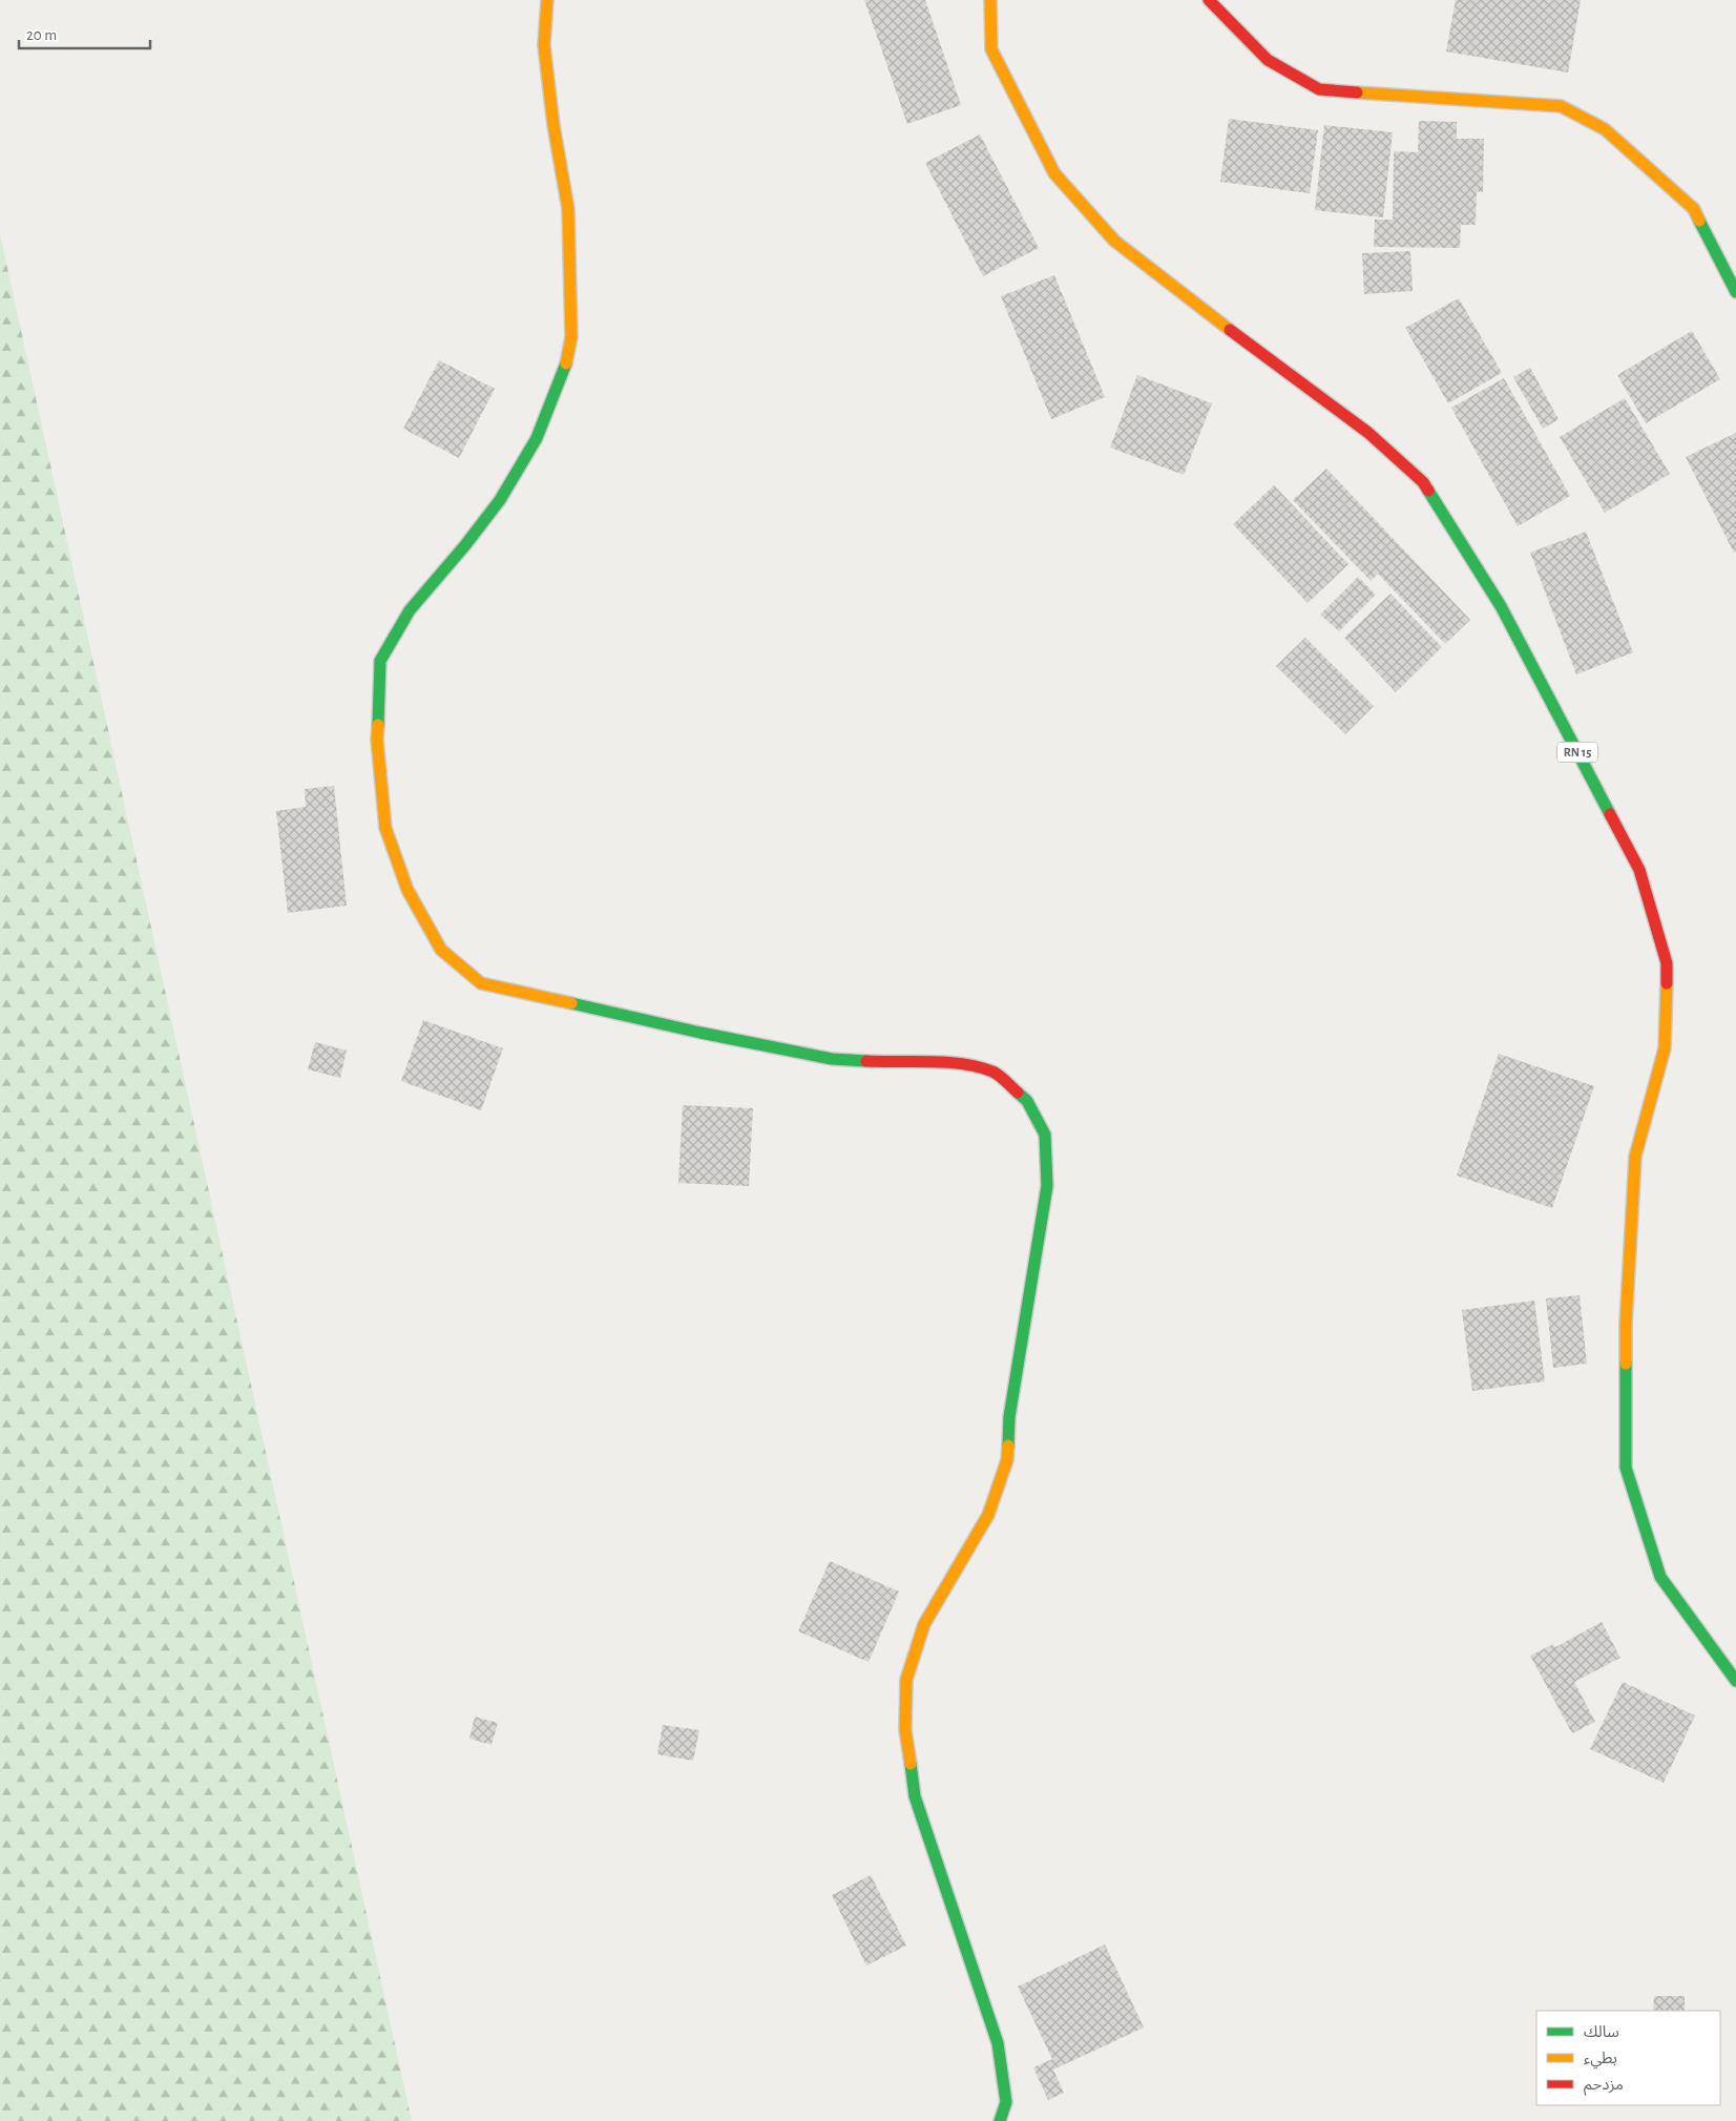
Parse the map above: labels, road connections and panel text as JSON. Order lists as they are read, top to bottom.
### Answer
{
  "streets": {
    "street": ["RN 15"]
  },
  "legend": ["سالك", "بطيء", "مزدحم"],
  "scale_bar": "20 m"
}
